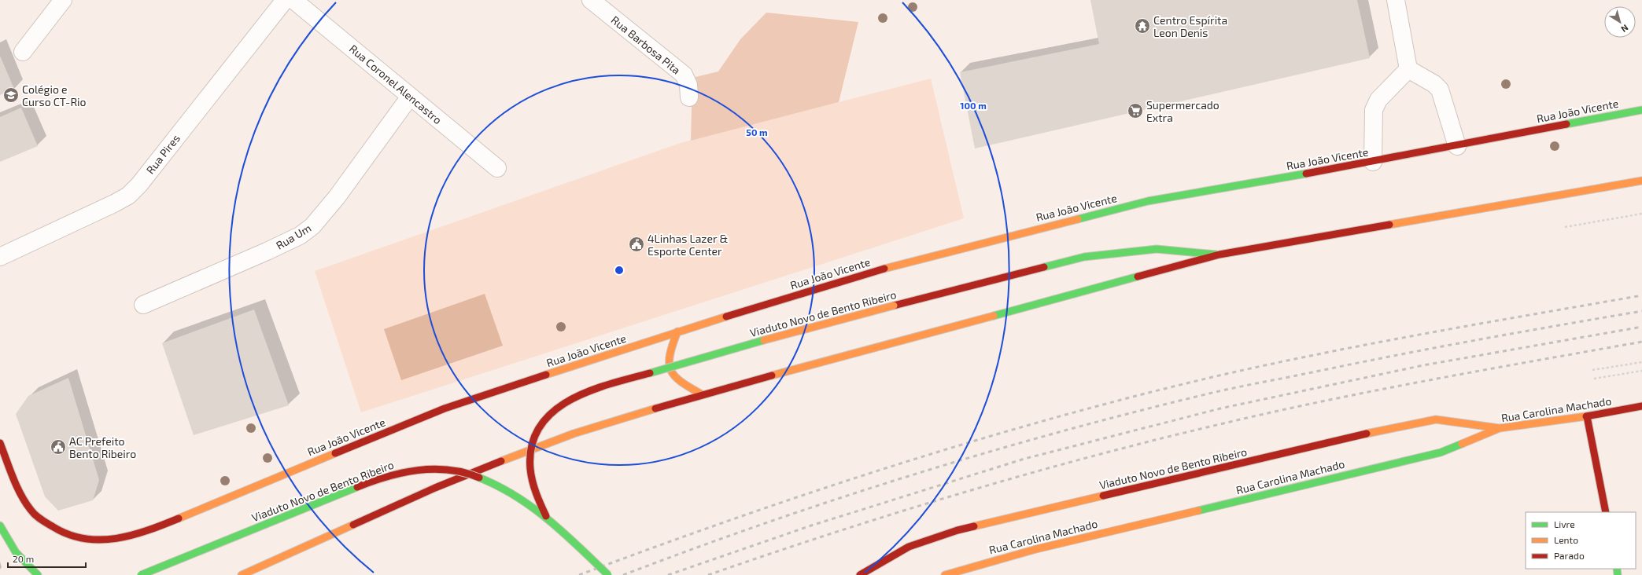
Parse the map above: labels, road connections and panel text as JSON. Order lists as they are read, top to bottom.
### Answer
{
  "streets": {
    "main road": ["Rua João Vicente", "Viaduto Novo de Bento Ribeiro", "Rua Carolina Machado"],
    "street": [
      "Rua Barbosa Pita",
      "Rua Coronel Alencastro",
      "Rua Pires",
      "Rua Um"
    ]
  },
  "crossings": [
    ["Rua Coronel Alencastro", "Rua Um"],
    ["Viaduto Novo de Bento Ribeiro", "Rua Carolina Machado"]
  ],
  "places": {
    "temple": ["Centro Espírita Leon Denis"],
    "school or university": ["Colégio e Curso CT-Rio"],
    "supermarket": ["Supermercado Extra"],
    "public building": ["4Linhas Lazer & Esporte Center", "AC Prefeito Bento Ribeiro"]
  },
  "legend": ["Livre", "Lento", "Parado"],
  "scale_bar": "20 m",
  "north": "bottom right",
  "rings": ["100 m", "50 m"]
}
